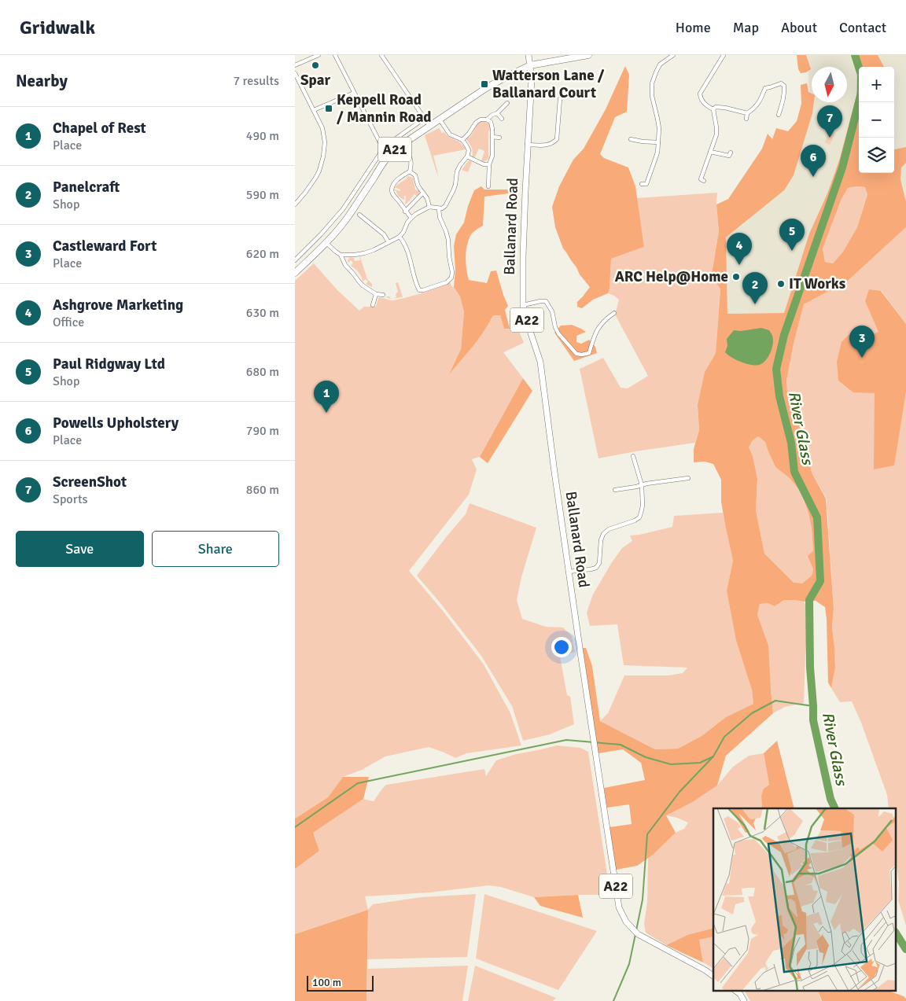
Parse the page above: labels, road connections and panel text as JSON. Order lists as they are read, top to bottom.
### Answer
{
  "streets": {
    "highway": ["A21"],
    "main road": ["Ballanard Road", "A22"]
  },
  "crossings": [
    ["A21", "Ballanard Road"]
  ],
  "water": ["River Glass"],
  "places": {
    "other": ["Spar", "ARC Help@Home", "IT Works"],
    "transit": ["Watterson Lane / Ballanard Court", "Keppell Road / Mannin Road"]
  },
  "scale_bar": "100 m",
  "north": "bottom",
  "page": {
    "header": "Gridwalk",
    "nav": [
      "Home",
      "Map",
      "About",
      "Contact"
    ],
    "heading": ["Nearby", "7 results"],
    "map_buttons": ["+", "−"],
    "pins": [
      "7",
      "6",
      "5",
      "4",
      "2",
      "3",
      "1"
    ],
    "list": [
      {
        "mark": "1",
        "name": "Chapel of Rest",
        "note": "Place",
        "value": "490 m"
      },
      {
        "mark": "2",
        "name": "Panelcraft",
        "note": "Shop",
        "value": "590 m"
      },
      {
        "mark": "3",
        "name": "Castleward Fort",
        "note": "Place",
        "value": "620 m"
      },
      {
        "mark": "4",
        "name": "Ashgrove Marketing",
        "note": "Office",
        "value": "630 m"
      },
      {
        "mark": "5",
        "name": "Paul Ridgway Ltd",
        "note": "Shop",
        "value": "680 m"
      },
      {
        "mark": "6",
        "name": "Powells Upholstery",
        "note": "Place",
        "value": "790 m"
      },
      {
        "mark": "7",
        "name": "ScreenShot",
        "note": "Sports",
        "value": "860 m"
      }
    ],
    "buttons": ["Save", "Share"],
    "scale": "100 m"
  }
}
